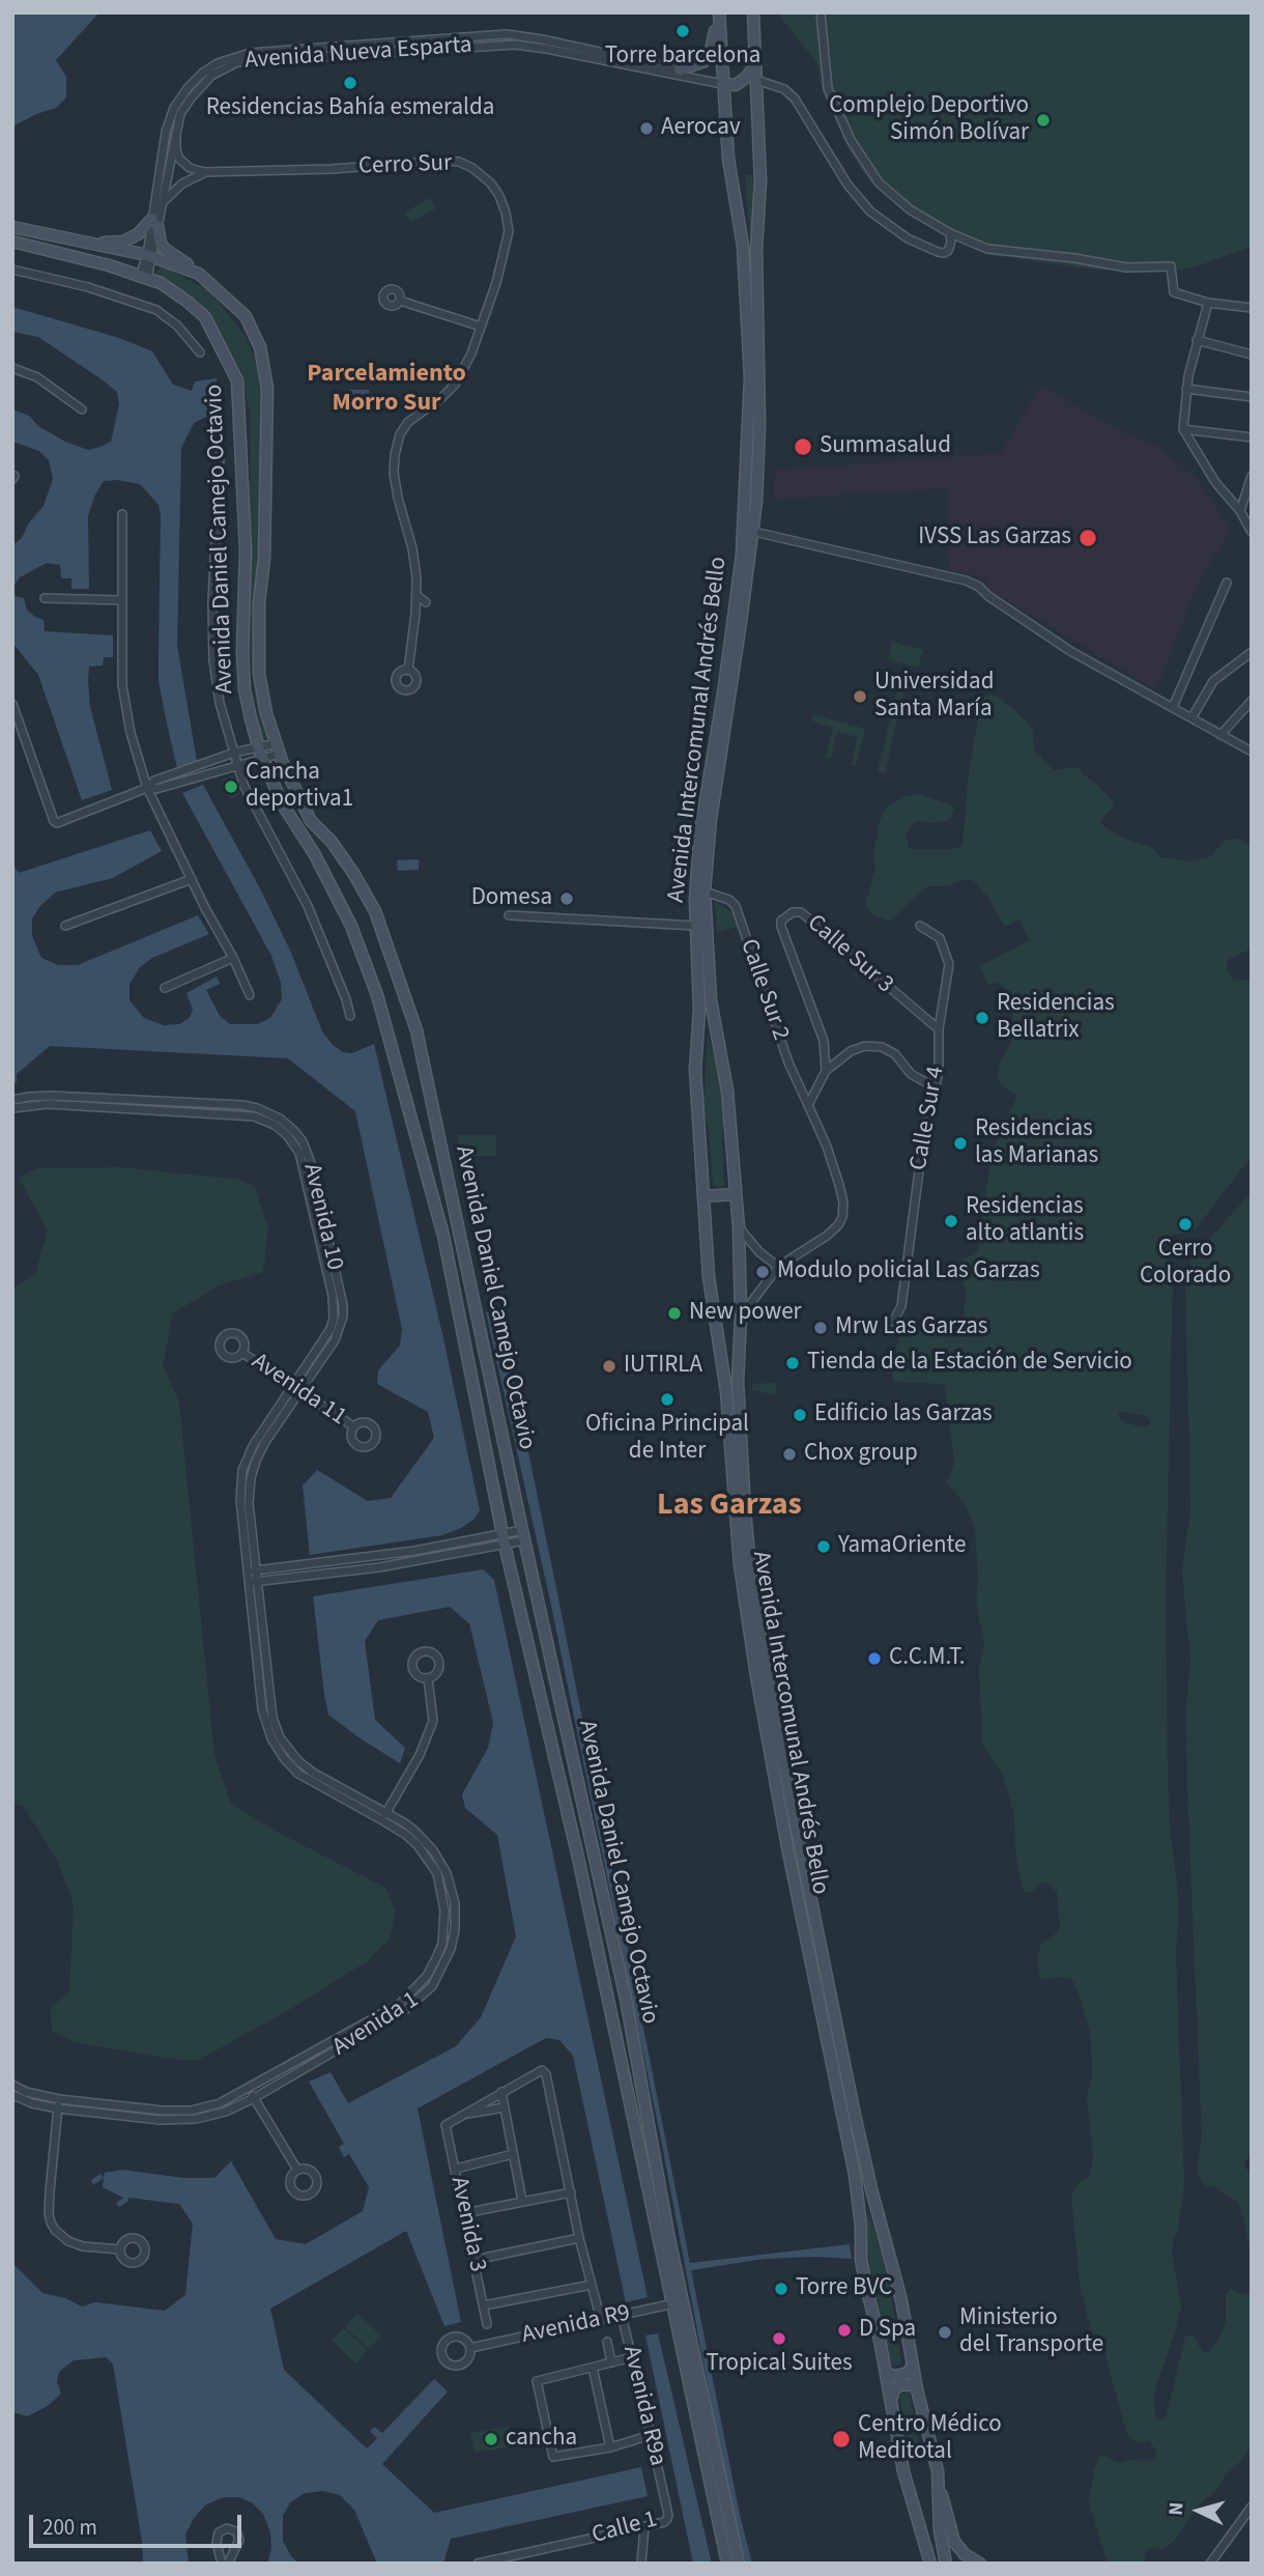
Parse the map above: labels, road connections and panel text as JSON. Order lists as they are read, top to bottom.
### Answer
{
  "streets": {
    "main road": ["Avenida Daniel Camejo Octavio", "Avenida Intercomunal Andrés Bello"],
    "street": [
      "Avenida Nueva Esparta",
      "Cerro Sur",
      "Calle Sur 3",
      "Calle Sur 2",
      "Calle Sur 4",
      "Avenida 10",
      "Avenida 11",
      "Avenida 1",
      "Avenida 3",
      "Avenida R9",
      "Avenida R9a",
      "Calle 1"
    ]
  },
  "crossings": [
    ["Avenida Nueva Esparta", "Avenida Daniel Camejo Octavio"],
    ["Avenida Nueva Esparta", "Avenida Intercomunal Andrés Bello"],
    ["Avenida Daniel Camejo Octavio", "Avenida R9"],
    ["Avenida Intercomunal Andrés Bello", "Calle Sur 2"],
    ["Calle Sur 3", "Calle Sur 4"],
    ["Avenida 10", "Avenida 11"],
    ["Avenida 10", "Avenida 1"],
    ["Avenida R9", "Avenida R9a"],
    ["Avenida R9a", "Calle 1"]
  ],
  "districts": ["Parcelamiento Morro Sur", "Las Garzas"],
  "places": [
    "Torre barcelona",
    "Residencias Bahía esmeralda",
    "Complejo Deportivo Simón Bolívar",
    "Aerocav",
    "Summasalud",
    "IVSS Las Garzas",
    "Universidad Santa María",
    "Cancha deportiva1",
    "Domesa",
    "Residencias Bellatrix",
    "Residencias las Marianas",
    "Residencias alto atlantis",
    "Cerro Colorado",
    "Modulo policial Las Garzas",
    "New power",
    "Mrw Las Garzas",
    "Tienda de la Estación de Servicio",
    "IUTIRLA",
    "Oficina Principal de Inter",
    "Edificio las Garzas",
    "Chox group",
    "YamaOriente",
    "C.C.M.T.",
    "Torre BVC",
    "D Spa",
    "Ministerio del Transporte",
    "Tropical Suites",
    "cancha",
    "Centro Médico Meditotal"
  ],
  "scale_bar": "200 m",
  "north": "left"
}
